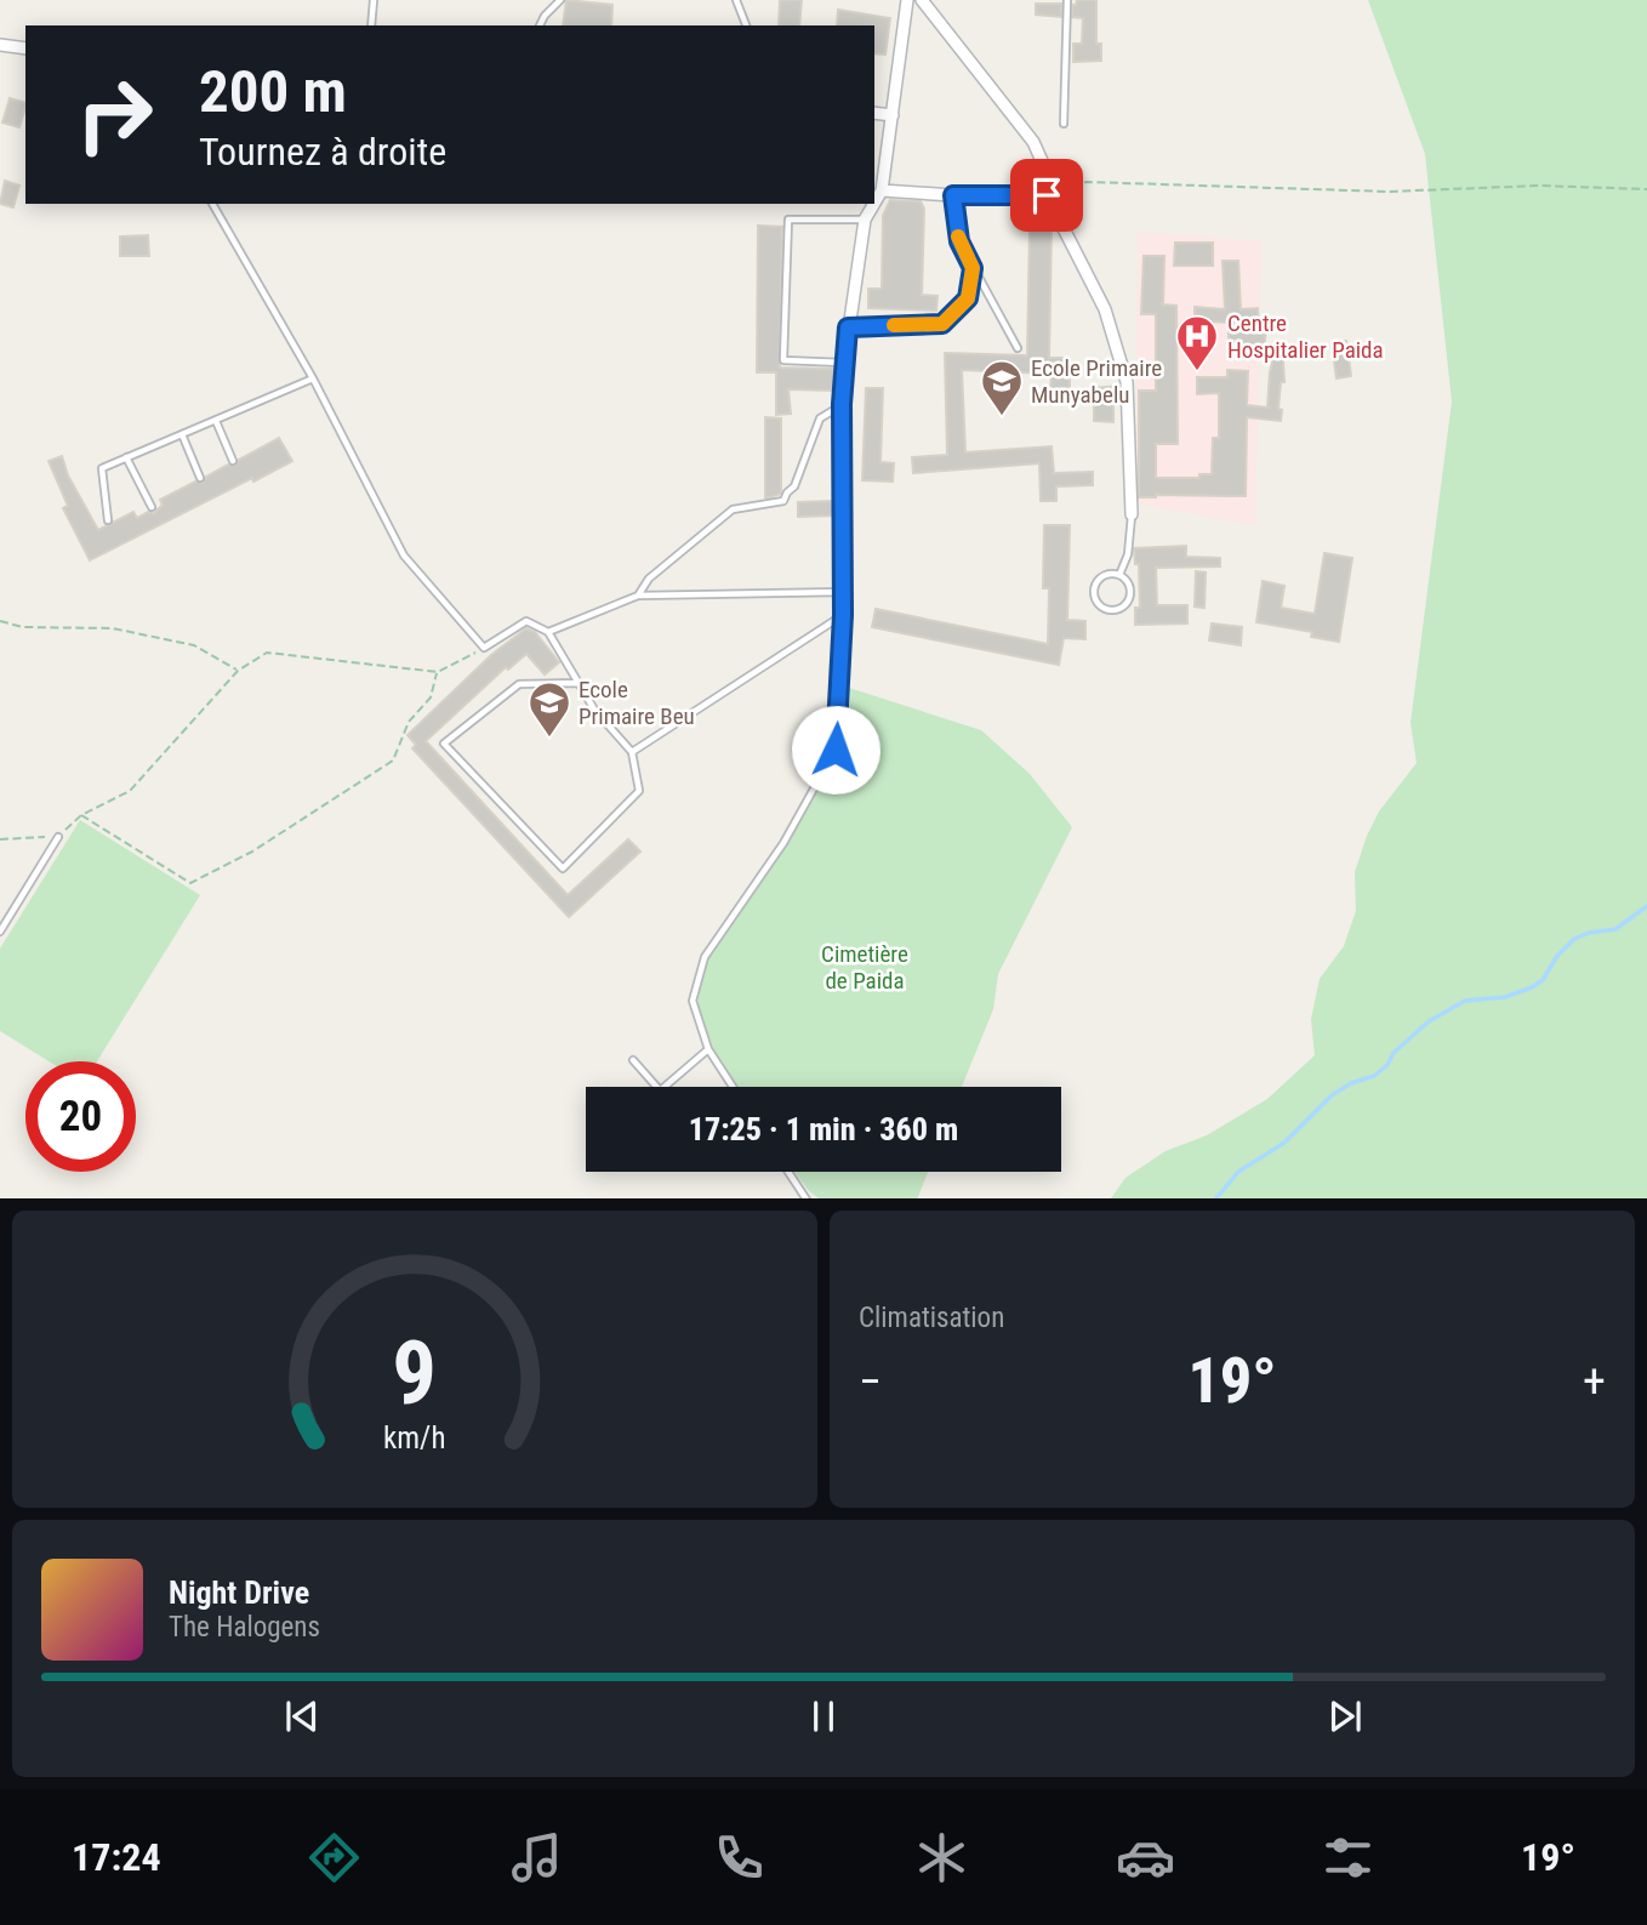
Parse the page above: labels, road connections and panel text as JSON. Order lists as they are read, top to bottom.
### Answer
{
  "parks": ["Cimetière de Paida"],
  "places": {
    "hospital": ["Centre Hospitalier Paida"],
    "school or university": ["Ecole Primaire Munyabelu", "Ecole Primaire Beu"]
  },
  "page": {
    "turn": ["200 m", "Tournez à droite"],
    "limit": "20",
    "trip": "17:25 · 1 min · 360 m",
    "tile": "Climatisation",
    "heat": ["−", "19°", "+"],
    "song": ["Night Drive", "The Halogens"],
    "tabs": ["17:24", "19°"],
    "gauge": ["9", "km/h"]
  }
}
